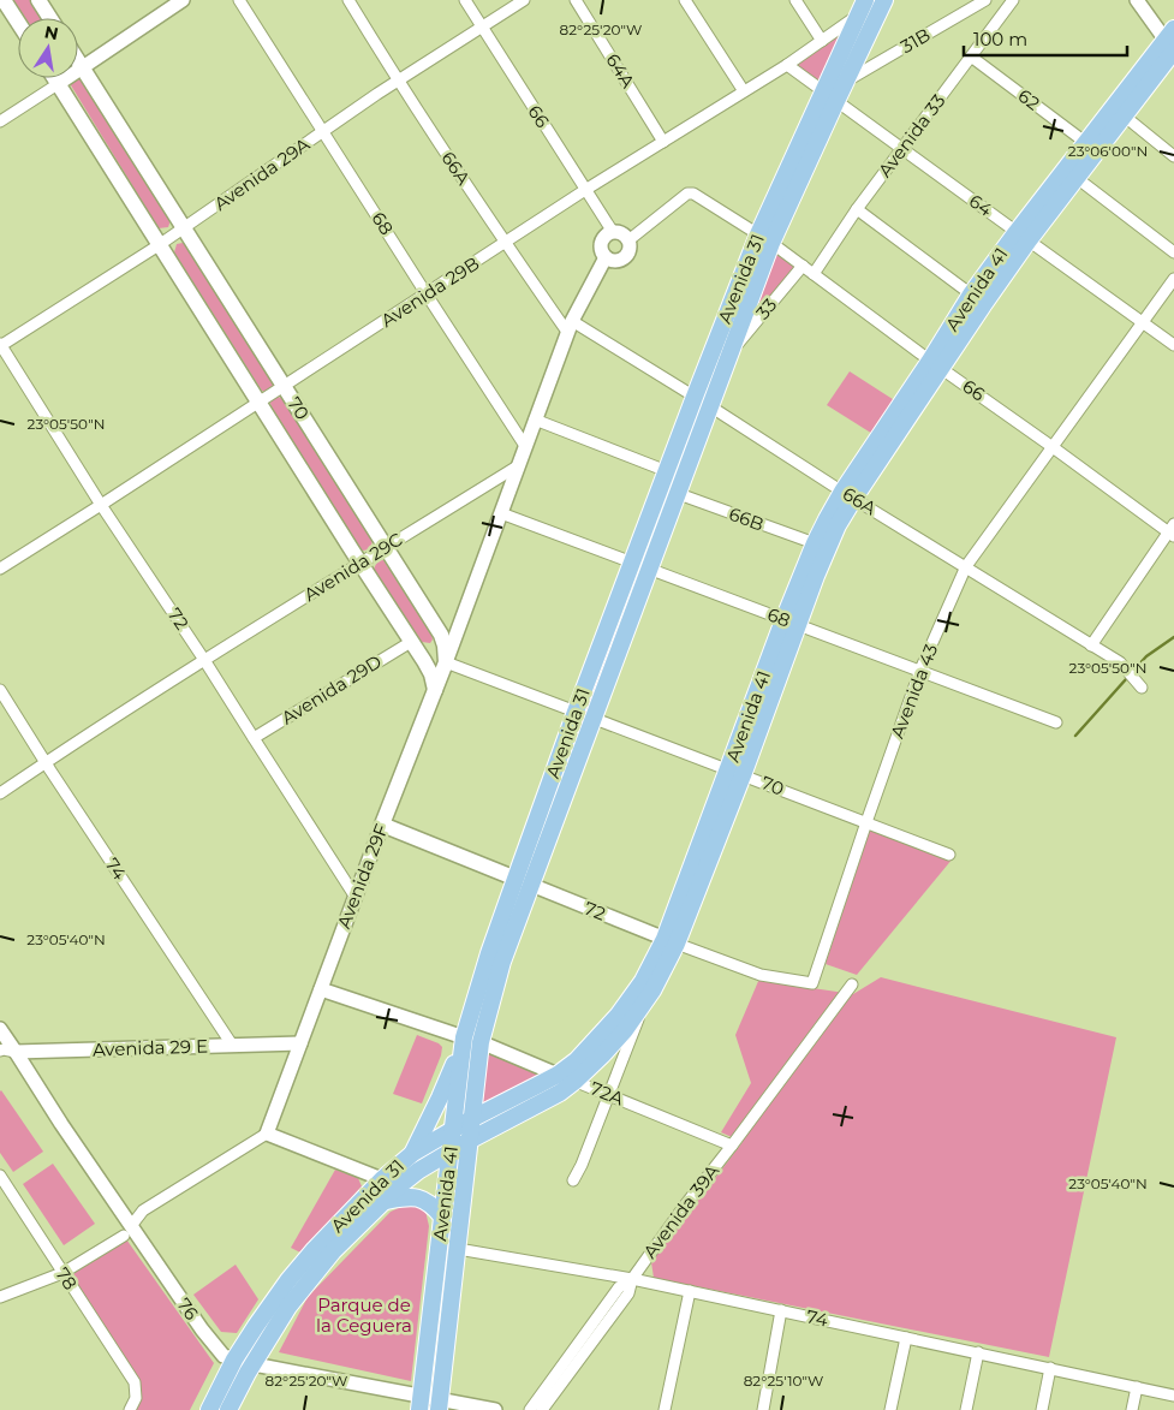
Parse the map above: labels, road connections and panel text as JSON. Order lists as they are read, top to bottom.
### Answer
{
  "streets": {
    "main road": [
      "Avenida 31",
      "Avenida 41",
      "70",
      "72",
      "Avenida 29F"
    ],
    "street": [
      "31B",
      "64A",
      "62",
      "66",
      "Avenida 33",
      "66A",
      "Avenida 29A",
      "64",
      "68",
      "Avenida 29B",
      "33",
      "66B",
      "Avenida 29C",
      "Avenida 29D",
      "Avenida 43",
      "74",
      "Avenida 29 E",
      "72A",
      "Avenida 39A",
      "78",
      "76"
    ]
  },
  "crossings": [
    ["31B", "Avenida 31"],
    ["64A", "Avenida 29B"],
    ["62", "Avenida 33"],
    ["62", "Avenida 41"],
    ["66", "Avenida 33"],
    ["66", "Avenida 29A"],
    ["66", "Avenida 31"],
    ["66", "Avenida 41"],
    ["66", "Avenida 29B"],
    ["66", "33"],
    ["66", "Avenida 43"],
    ["Avenida 33", "64"],
    ["66A", "Avenida 29A"],
    ["66A", "Avenida 31"],
    ["66A", "Avenida 41"],
    ["66A", "Avenida 29B"],
    ["66A", "Avenida 43"],
    ["Avenida 29A", "68"],
    ["Avenida 29A", "70"],
    ["Avenida 29A", "72"],
    ["64", "Avenida 31"],
    ["64", "Avenida 41"],
    ["64", "Avenida 29B"],
    ["64", "Avenida 43"],
    ["68", "Avenida 31"],
    ["68", "Avenida 41"],
    ["68", "Avenida 29B"],
    ["68", "Avenida 43"],
    ["68", "Avenida 29F"],
    ["Avenida 31", "Avenida 41"],
    ["Avenida 31", "Avenida 29B"],
    ["Avenida 31", "33"],
    ["Avenida 31", "70"],
    ["Avenida 31", "66B"],
    ["Avenida 31", "72"],
    ["Avenida 31", "72A"],
    ["Avenida 31", "76"],
    ["Avenida 41", "70"],
    ["Avenida 41", "66B"],
    ["Avenida 41", "72"],
    ["Avenida 41", "74"],
    ["Avenida 41", "72A"],
    ["Avenida 41", "76"],
    ["Avenida 29B", "70"],
    ["Avenida 29B", "72"],
    ["70", "Avenida 29C"],
    ["70", "Avenida 29D"],
    ["70", "Avenida 43"],
    ["70", "Avenida 29F"],
    ["Avenida 29C", "72"],
    ["Avenida 29C", "74"],
    ["Avenida 29C", "Avenida 29F"],
    ["72", "Avenida 29D"],
    ["72", "Avenida 43"],
    ["72", "Avenida 29F"],
    ["74", "Avenida 29 E"],
    ["74", "Avenida 39A"],
    ["Avenida 29F", "Avenida 29 E"],
    ["Avenida 29 E", "76"],
    ["72A", "Avenida 39A"]
  ],
  "parks": ["Parque de la Ceguera"],
  "scale_bar": "100 m",
  "north": "top",
  "coordinates": [
    "82°25'20\"W",
    "23°06'00\"N",
    "23°05'50\"N",
    "23°05'40\"N",
    "82°25'10\"W"
  ]
}
